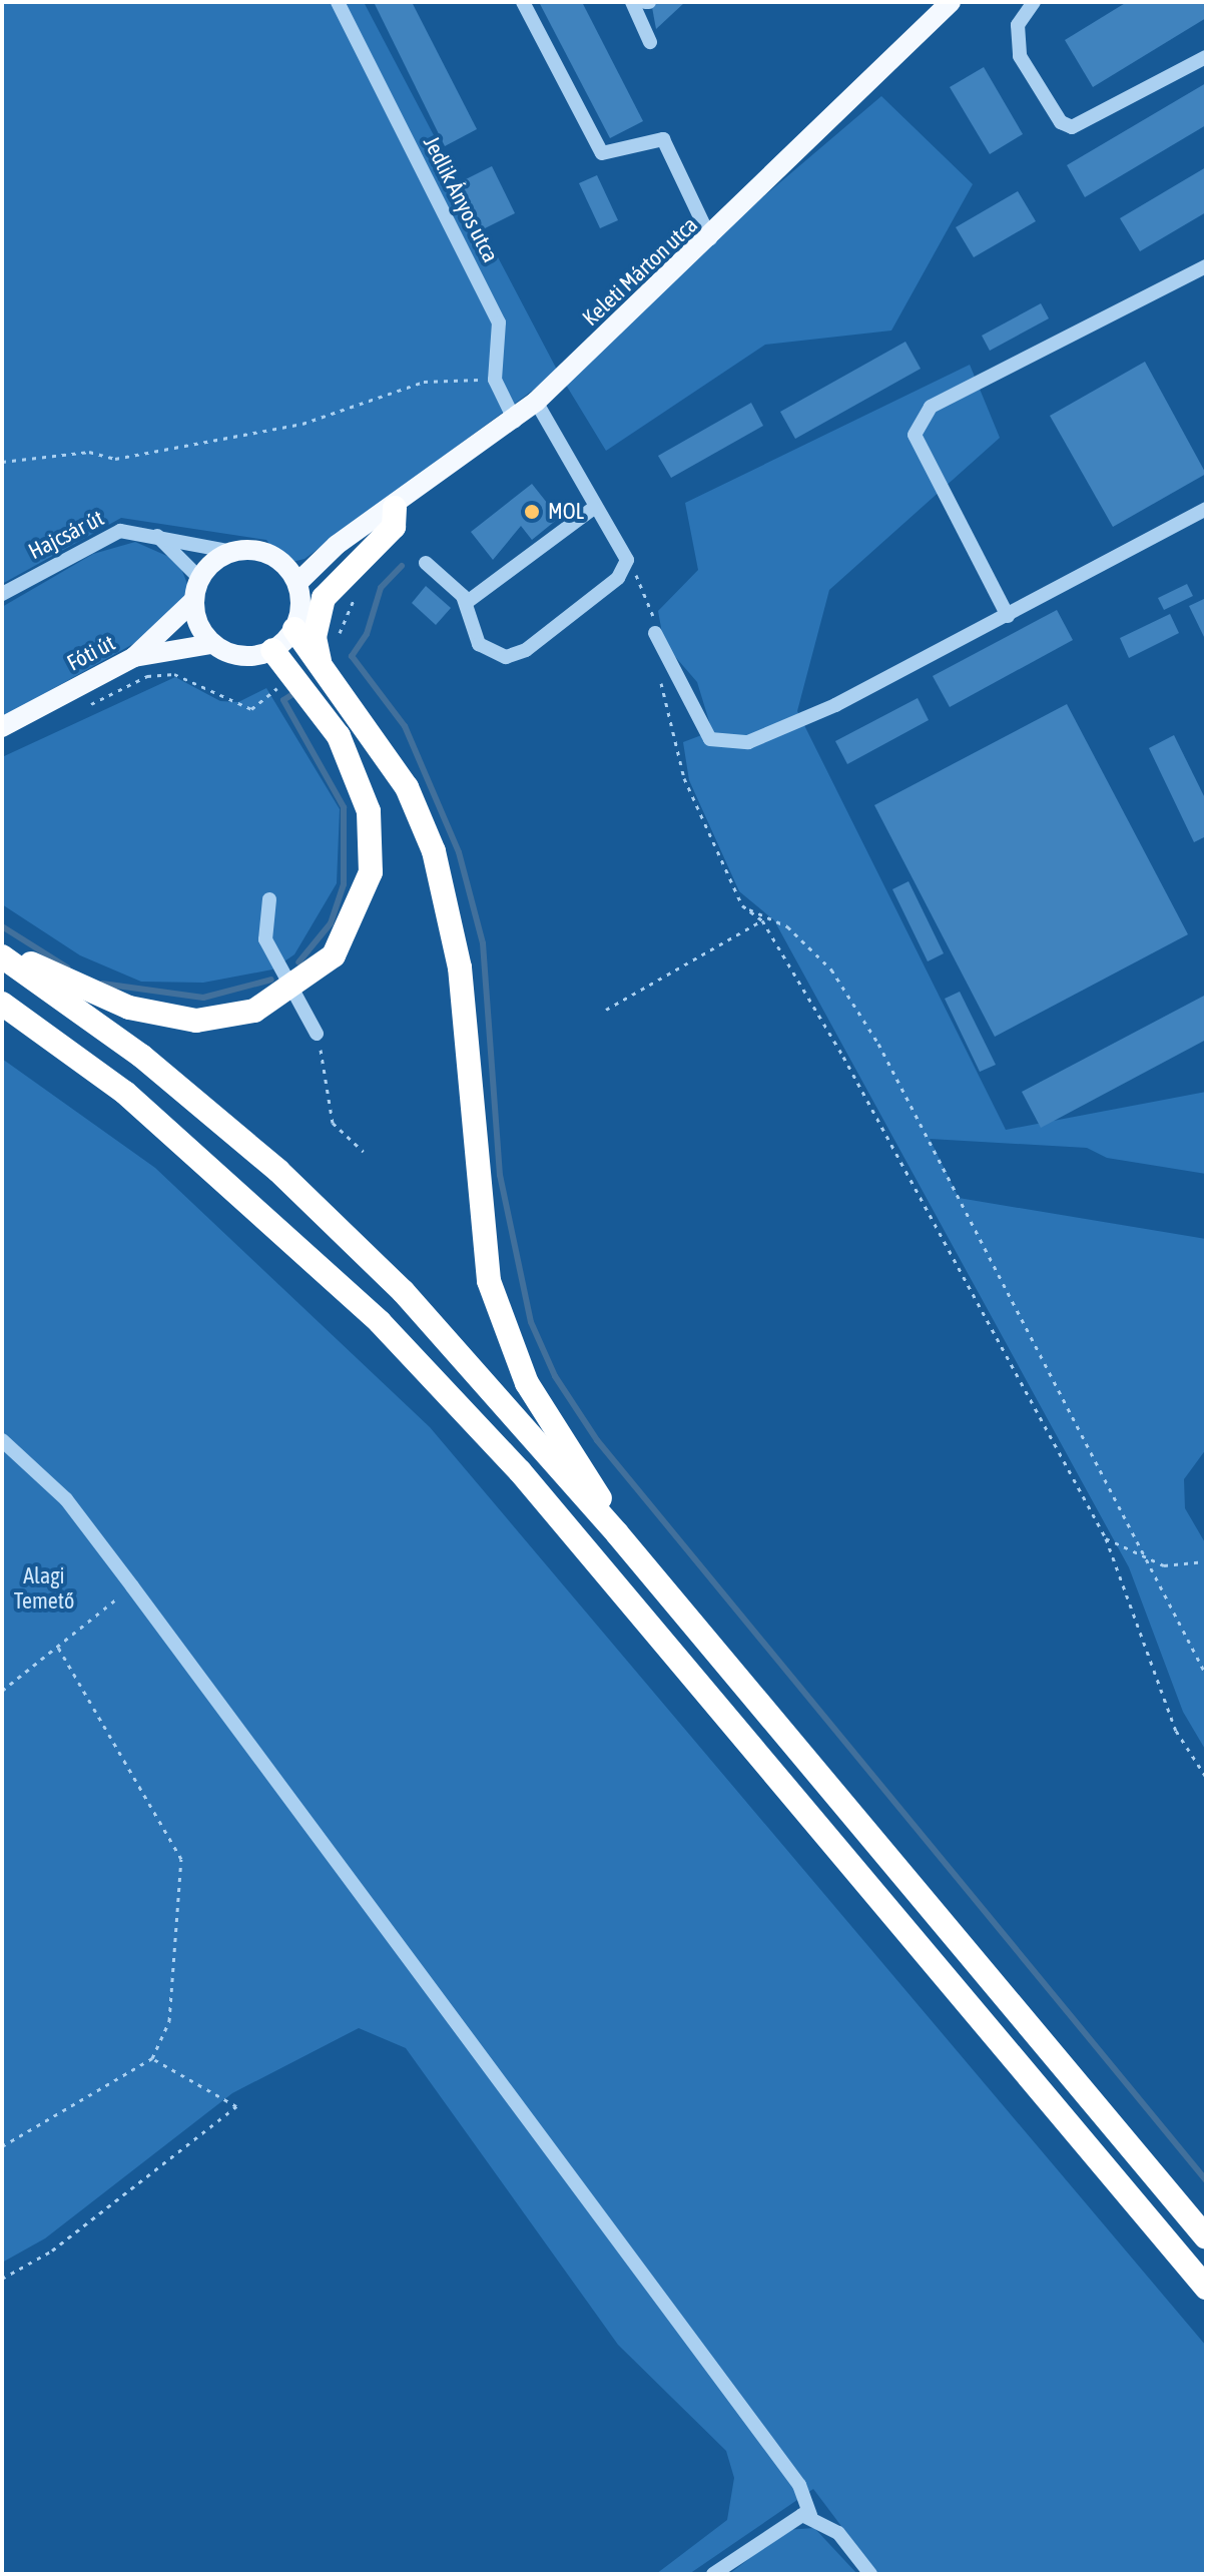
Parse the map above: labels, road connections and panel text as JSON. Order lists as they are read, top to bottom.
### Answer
{
  "streets": {
    "main road": ["Keleti Márton utca", "Fóti út"],
    "street": ["Jedlik Ányos utca", "Hajcsár út"]
  },
  "crossings": [
    ["Keleti Márton utca", "Hajcsár út"],
    ["Keleti Márton utca", "Fóti út"],
    ["Hajcsár út", "Fóti út"]
  ],
  "parks": ["Alagi Temető"],
  "places": ["MOL"]
}
